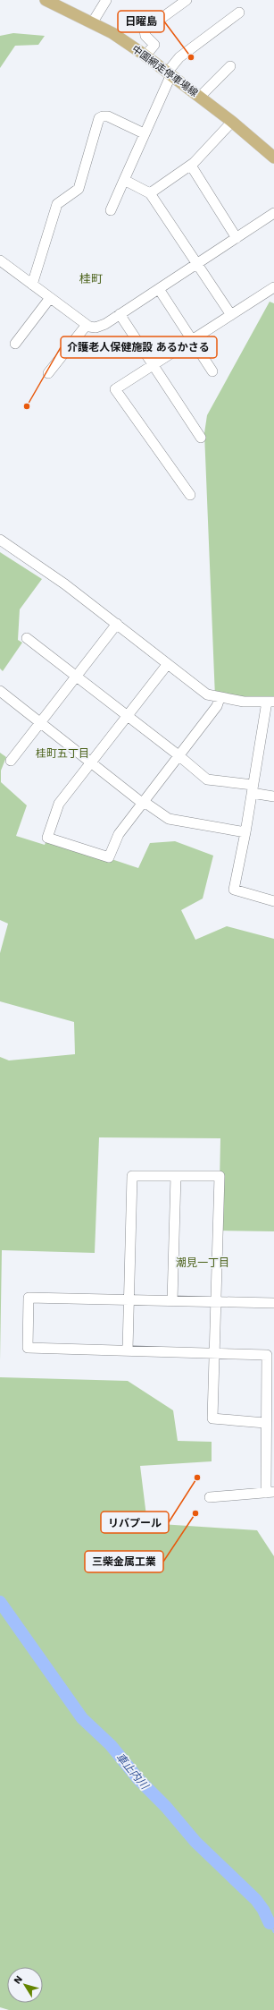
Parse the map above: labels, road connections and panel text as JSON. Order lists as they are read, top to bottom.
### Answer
{
  "streets": {
    "main road": ["中園網走停車場線"]
  },
  "districts": ["桂町", "桂町五丁目", "潮見一丁目"],
  "water": ["車止内川"],
  "places": [
    "日曜島",
    "介護老人保健施設 あるかさる",
    "リバプール",
    "三柴金属工業"
  ],
  "north": "top left"
}
